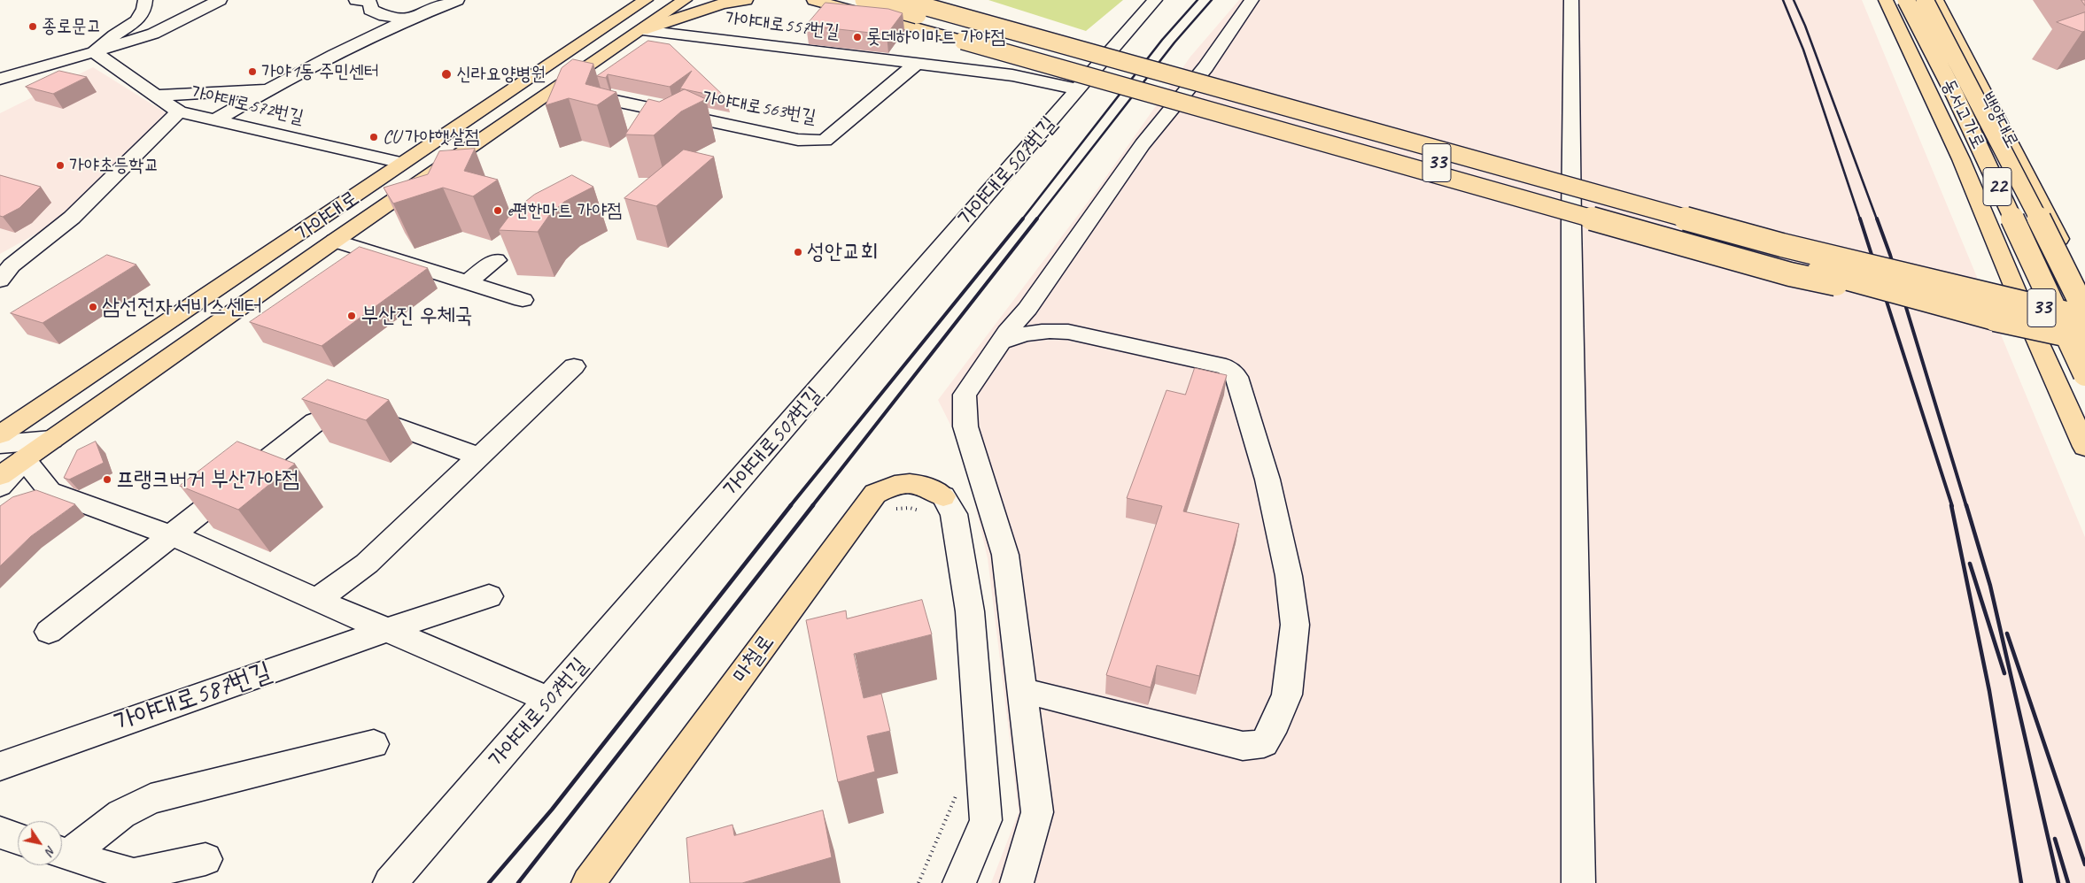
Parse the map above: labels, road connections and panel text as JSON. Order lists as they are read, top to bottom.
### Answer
{
  "streets": {
    "main road": [
      "동서고가로",
      "백양대로",
      "33",
      "22",
      "가야대로",
      "마철로"
    ],
    "street": [
      "가야대로557번길",
      "가야대로572번길",
      "가야대로563번길",
      "가야대로507번길",
      "가야대로587번길"
    ]
  },
  "crossings": [
    ["가야대로557번길", "가야대로563번길"],
    ["가야대로557번길", "가야대로507번길"],
    ["가야대로557번길", "가야대로"],
    ["가야대로572번길", "가야대로"],
    ["가야대로563번길", "가야대로"],
    ["동서고가로", "백양대로"]
  ],
  "places": [
    "종로문고",
    "롯데하이마트 가야점",
    "가야1동 주민센터",
    "신라요양병원",
    "CU 가야햇살점",
    "가야초등학교",
    "e편한마트 가야점",
    "성안교회",
    "삼선전자서비스센터",
    "부산진 우체국",
    "프랭크버거 부산가야점"
  ],
  "north": "bottom right"
}
